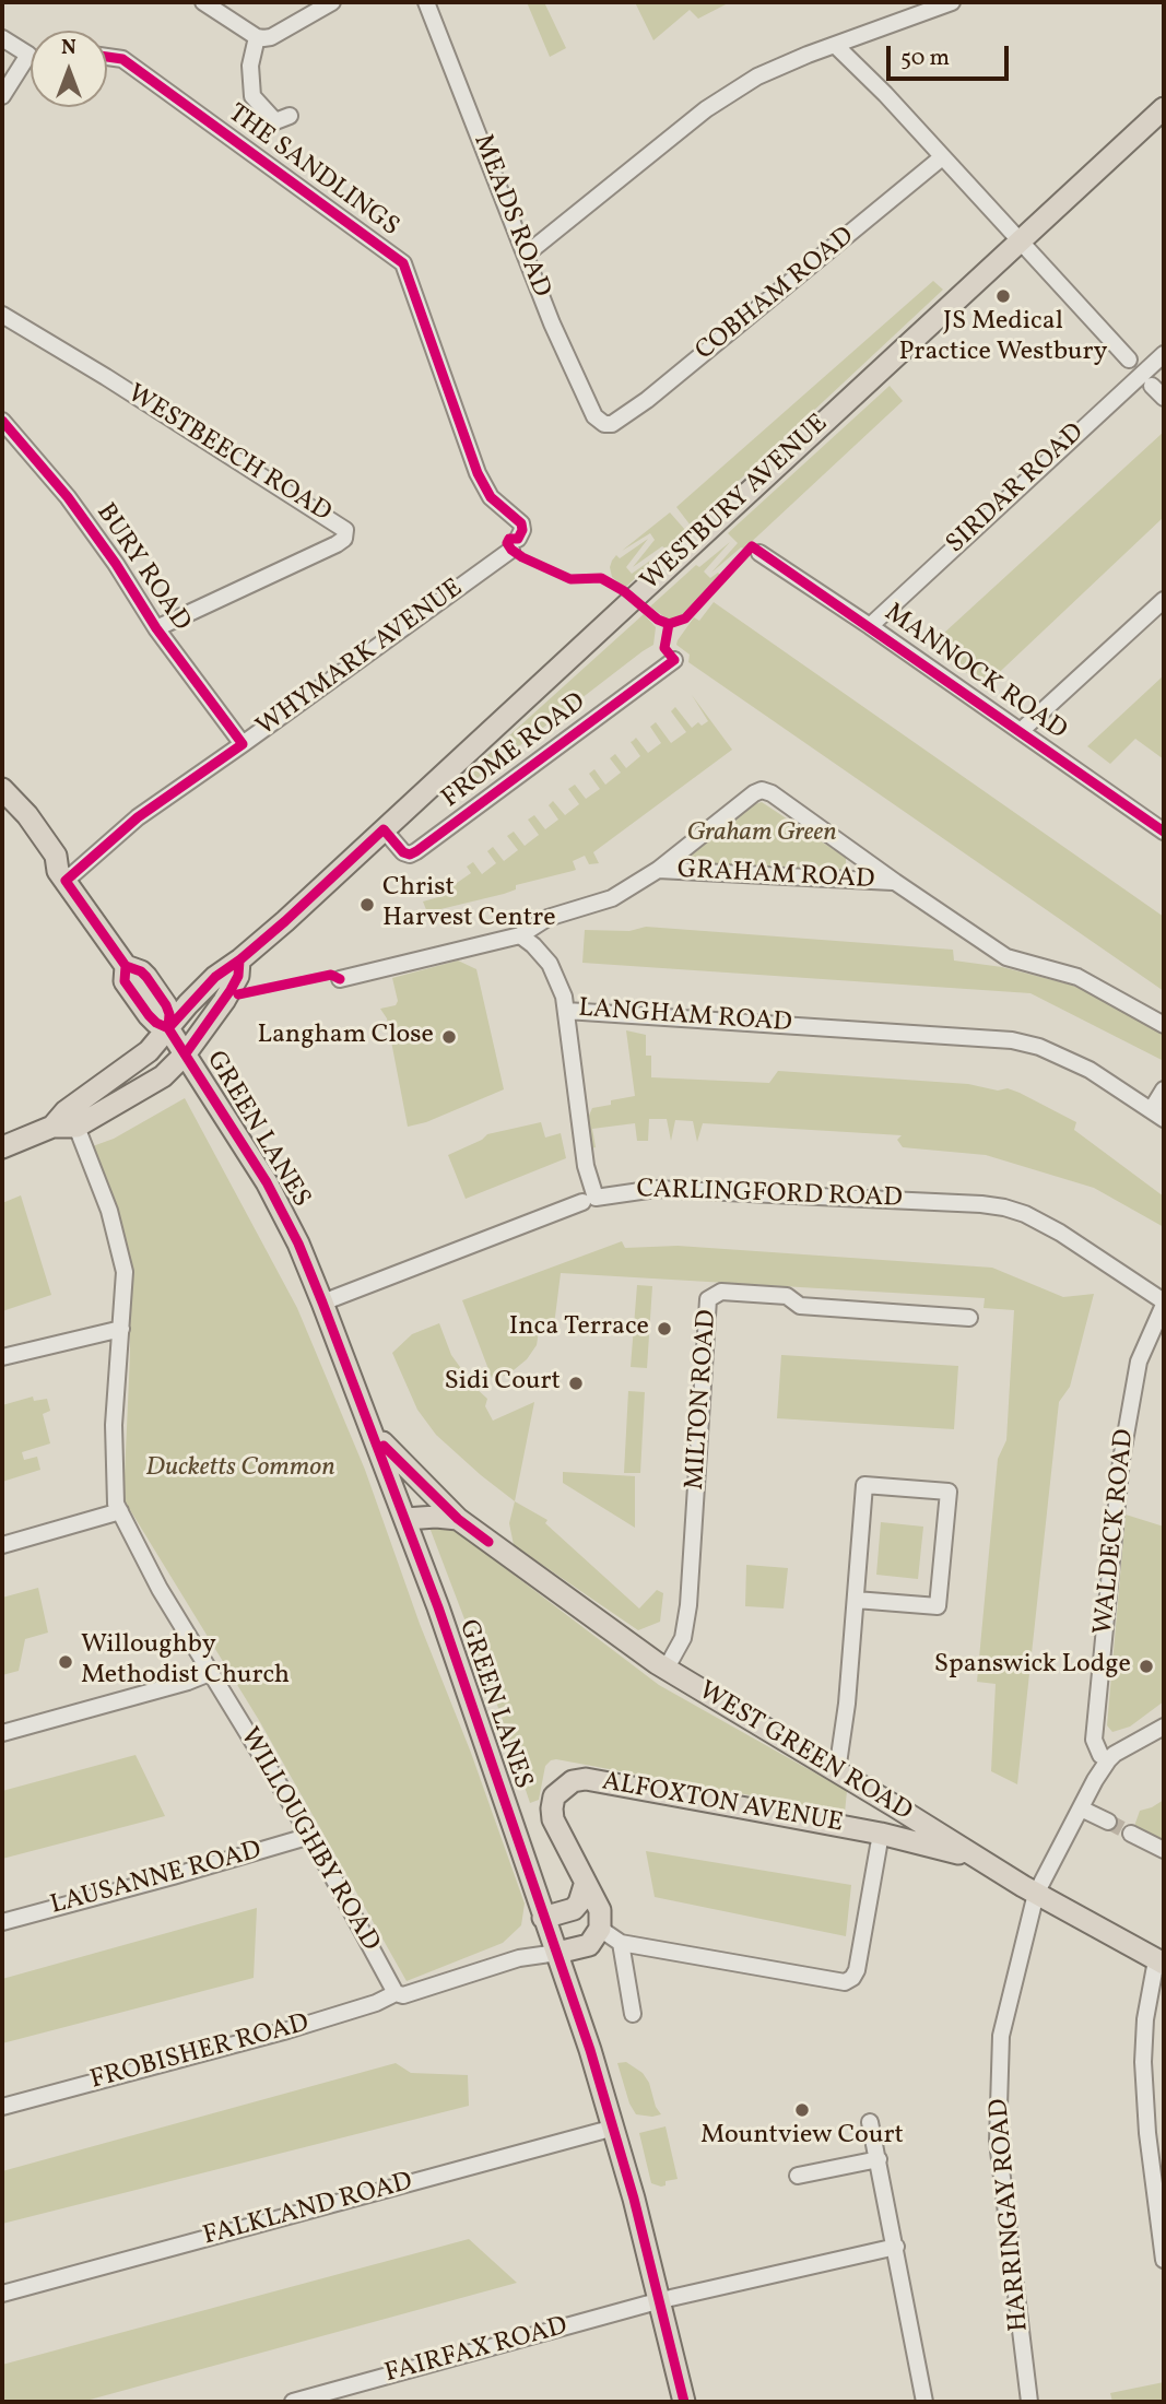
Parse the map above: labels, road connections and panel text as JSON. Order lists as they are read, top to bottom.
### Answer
{
  "streets": {
    "main road": [
      "WESTBURY AVENUE",
      "GREEN LANES",
      "WEST GREEN ROAD",
      "ALFOXTON AVENUE"
    ],
    "street": [
      "THE SANDLINGS",
      "MEADS ROAD",
      "COBHAM ROAD",
      "WESTBEECH ROAD",
      "SIRDAR ROAD",
      "BURY ROAD",
      "WHYMARK AVENUE",
      "MANNOCK ROAD",
      "FROME ROAD",
      "GRAHAM ROAD",
      "LANGHAM ROAD",
      "CARLINGFORD ROAD",
      "MILTON ROAD",
      "WALDECK ROAD",
      "WILLOUGHBY ROAD",
      "LAUSANNE ROAD",
      "FROBISHER ROAD",
      "FALKLAND ROAD",
      "HARRINGAY ROAD",
      "FAIRFAX ROAD"
    ]
  },
  "crossings": [
    ["THE SANDLINGS", "WHYMARK AVENUE"],
    ["MEADS ROAD", "COBHAM ROAD"],
    ["WESTBEECH ROAD", "BURY ROAD"],
    ["SIRDAR ROAD", "MANNOCK ROAD"],
    ["WESTBURY AVENUE", "FROME ROAD"],
    ["WESTBURY AVENUE", "GREEN LANES"],
    ["WESTBURY AVENUE", "WILLOUGHBY ROAD"],
    ["BURY ROAD", "WHYMARK AVENUE"],
    ["WHYMARK AVENUE", "GREEN LANES"],
    ["GRAHAM ROAD", "LANGHAM ROAD"],
    ["GREEN LANES", "CARLINGFORD ROAD"],
    ["GREEN LANES", "WEST GREEN ROAD"],
    ["GREEN LANES", "FROBISHER ROAD"],
    ["GREEN LANES", "FALKLAND ROAD"],
    ["GREEN LANES", "FAIRFAX ROAD"],
    ["CARLINGFORD ROAD", "WALDECK ROAD"],
    ["MILTON ROAD", "WEST GREEN ROAD"],
    ["WALDECK ROAD", "HARRINGAY ROAD"],
    ["WEST GREEN ROAD", "ALFOXTON AVENUE"],
    ["WEST GREEN ROAD", "HARRINGAY ROAD"],
    ["WILLOUGHBY ROAD", "LAUSANNE ROAD"],
    ["WILLOUGHBY ROAD", "FROBISHER ROAD"]
  ],
  "parks": ["Graham Green", "Ducketts Common"],
  "places": [
    "JS Medical Practice Westbury",
    "Christ Harvest Centre",
    "Langham Close",
    "Inca Terrace",
    "Sidi Court",
    "Willoughby Methodist Church",
    "Spanswick Lodge",
    "Mountview Court"
  ],
  "scale_bar": "50 m",
  "north": "top"
}
